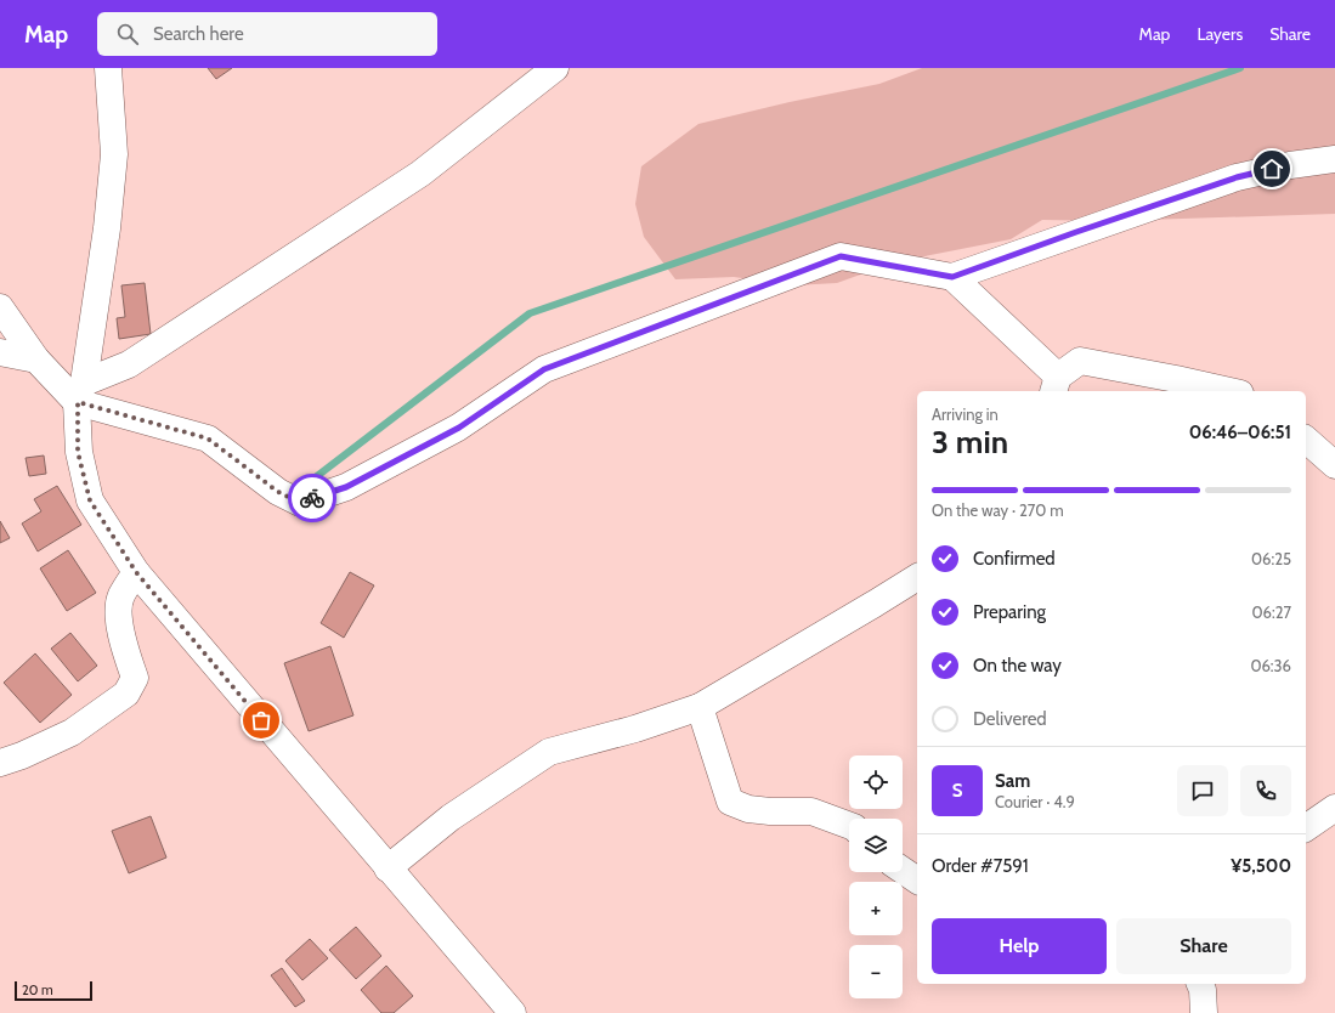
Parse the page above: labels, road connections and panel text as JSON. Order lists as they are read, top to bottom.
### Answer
{
  "scale_bar": "20 m",
  "page": {
    "header": "Map",
    "search": "Search here",
    "nav": ["Map", "Layers", "Share"],
    "heading": ["3 min", "Arriving in", "06:46–06:51"],
    "panel": [
      "Sam",
      "Courier · 4.9",
      "Order #7591",
      "¥5,500"
    ],
    "bar": "On the way · 270 m",
    "list": [
      ["Confirmed", "06:25"],
      ["Preparing", "06:27"],
      ["On the way", "06:36"],
      "Delivered"
    ],
    "map_buttons": ["+", "−"],
    "round": "S",
    "buttons": ["Help", "Share"],
    "scale": "20 m"
  }
}
